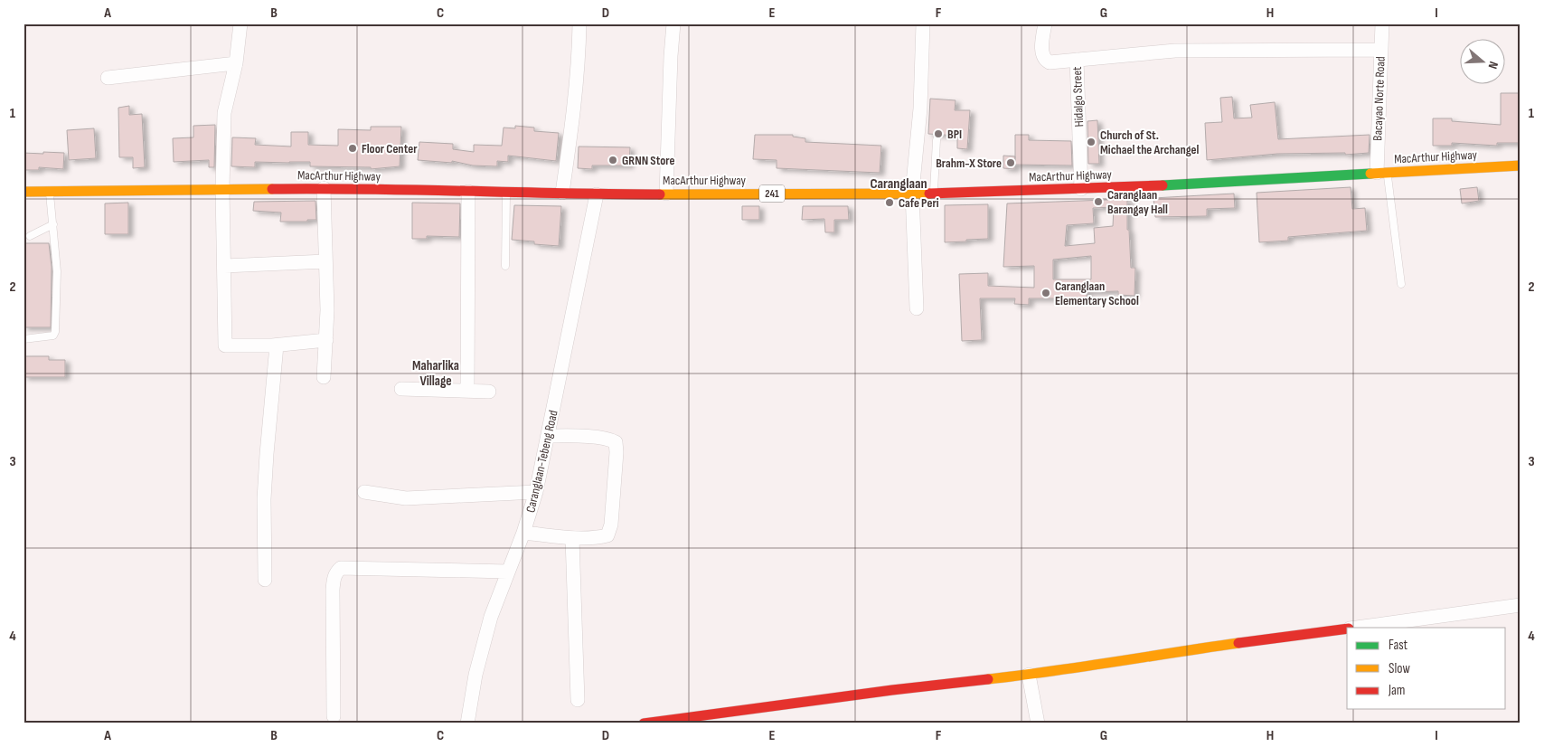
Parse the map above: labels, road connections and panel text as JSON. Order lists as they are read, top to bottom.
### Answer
{
  "streets": {
    "main road": ["MacArthur Highway", "241"],
    "street": ["Hidalgo Street", "Bacayao Norte Road", "Caranglaan-Tebeng Road"]
  },
  "crossings": [
    ["Hidalgo Street", "MacArthur Highway"],
    ["Bacayao Norte Road", "MacArthur Highway"],
    ["MacArthur Highway", "Caranglaan-Tebeng Road"]
  ],
  "districts": ["Caranglaan", "Maharlika Village"],
  "places": [
    "BPI",
    "Church of St. Michael the Archangel",
    "Floor Center",
    "GRNN Store",
    "Brahm-X Store",
    "Caranglaan Barangay Hall",
    "Cafe Peri",
    "Caranglaan Elementary School"
  ],
  "legend": ["Fast", "Slow", "Jam"],
  "north": "right",
  "grid": {
    "columns": [
      "A",
      "B",
      "C",
      "D",
      "E",
      "F",
      "G",
      "H",
      "I"
    ],
    "rows": [
      "1",
      "2",
      "3",
      "4"
    ]
  }
}
